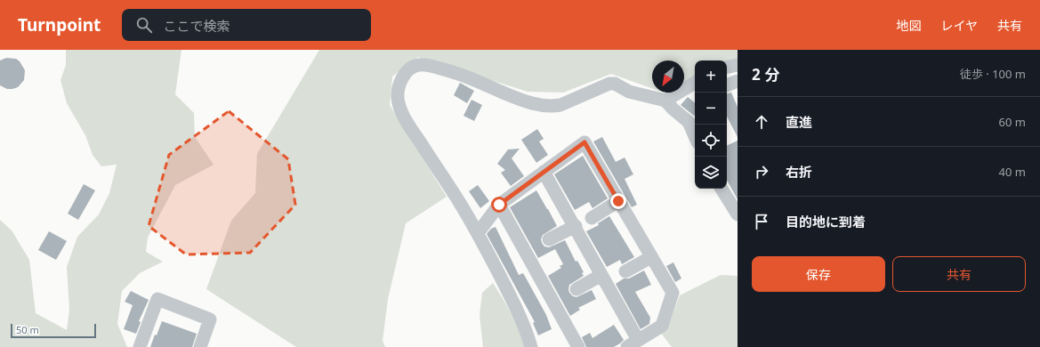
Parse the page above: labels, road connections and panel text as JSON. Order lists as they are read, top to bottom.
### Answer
{
  "scale_bar": "50 m",
  "north": "bottom left",
  "page": {
    "header": "Turnpoint",
    "search": "ここで検索",
    "nav": ["地図", "レイヤ", "共有"],
    "heading": ["2 分", "徒歩 · 100 m"],
    "map_buttons": ["+", "−"],
    "list": [
      ["直進", "60 m"],
      ["右折", "40 m"],
      "目的地に到着"
    ],
    "buttons": ["保存", "共有"],
    "scale": "50 m"
  }
}
